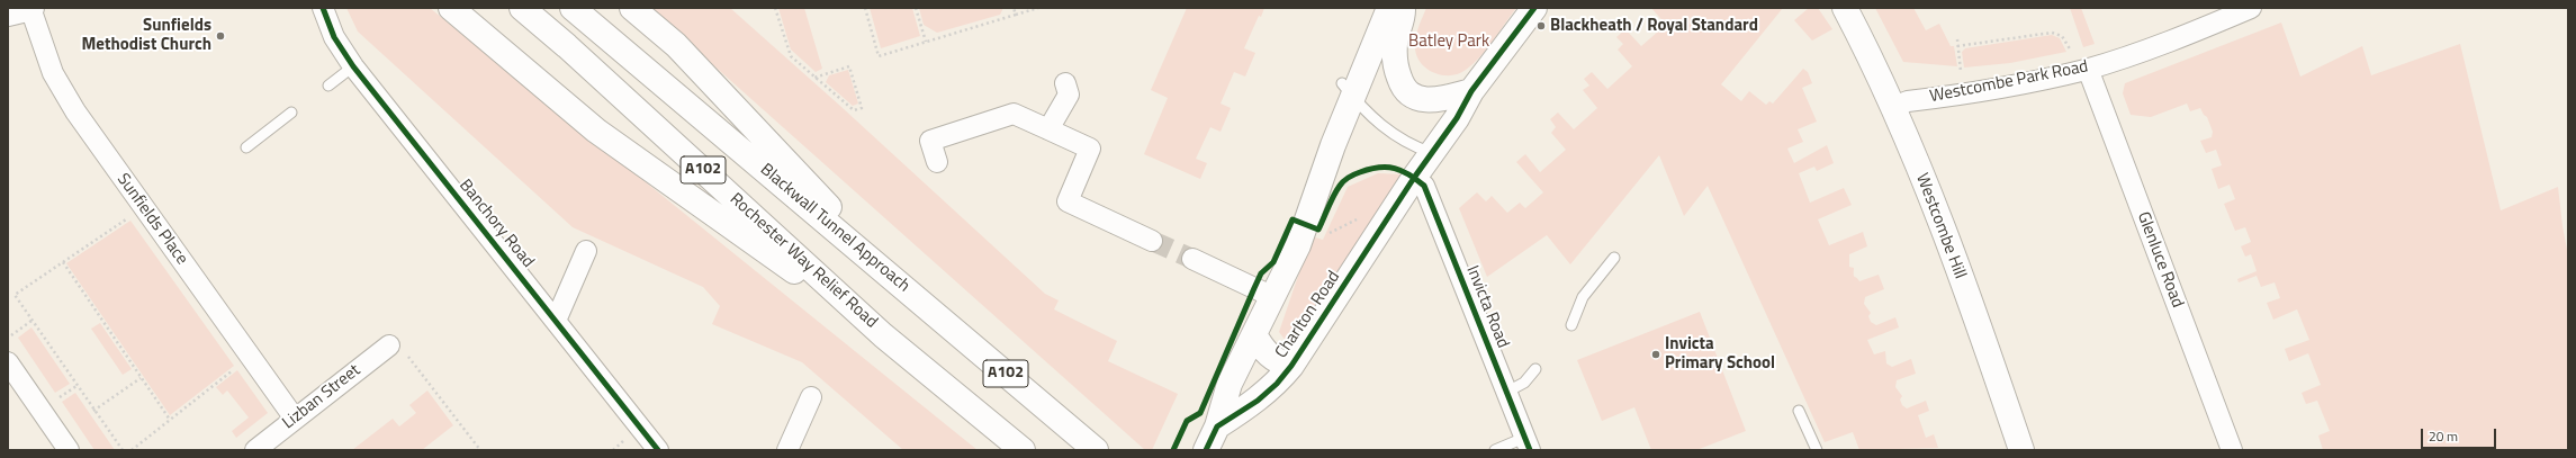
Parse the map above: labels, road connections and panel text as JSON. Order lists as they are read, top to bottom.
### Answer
{
  "streets": {
    "main road": [
      "A102",
      "Westcombe Hill",
      "Blackwall Tunnel Approach",
      "Rochester Way Relief Road",
      "Charlton Road"
    ],
    "street": [
      "Westcombe Park Road",
      "Sunfields Place",
      "Banchory Road",
      "Glenluce Road",
      "Invicta Road",
      "Lizban Street"
    ]
  },
  "crossings": [
    ["Westcombe Park Road", "Westcombe Hill"],
    ["Westcombe Park Road", "Glenluce Road"],
    ["A102", "Rochester Way Relief Road"],
    ["Sunfields Place", "Lizban Street"],
    ["Invicta Road", "Charlton Road"]
  ],
  "parks": ["Batley Park"],
  "places": ["Blackheath / Royal Standard", "Sunfields Methodist Church", "Invicta Primary School"],
  "scale_bar": "20 m"
}
